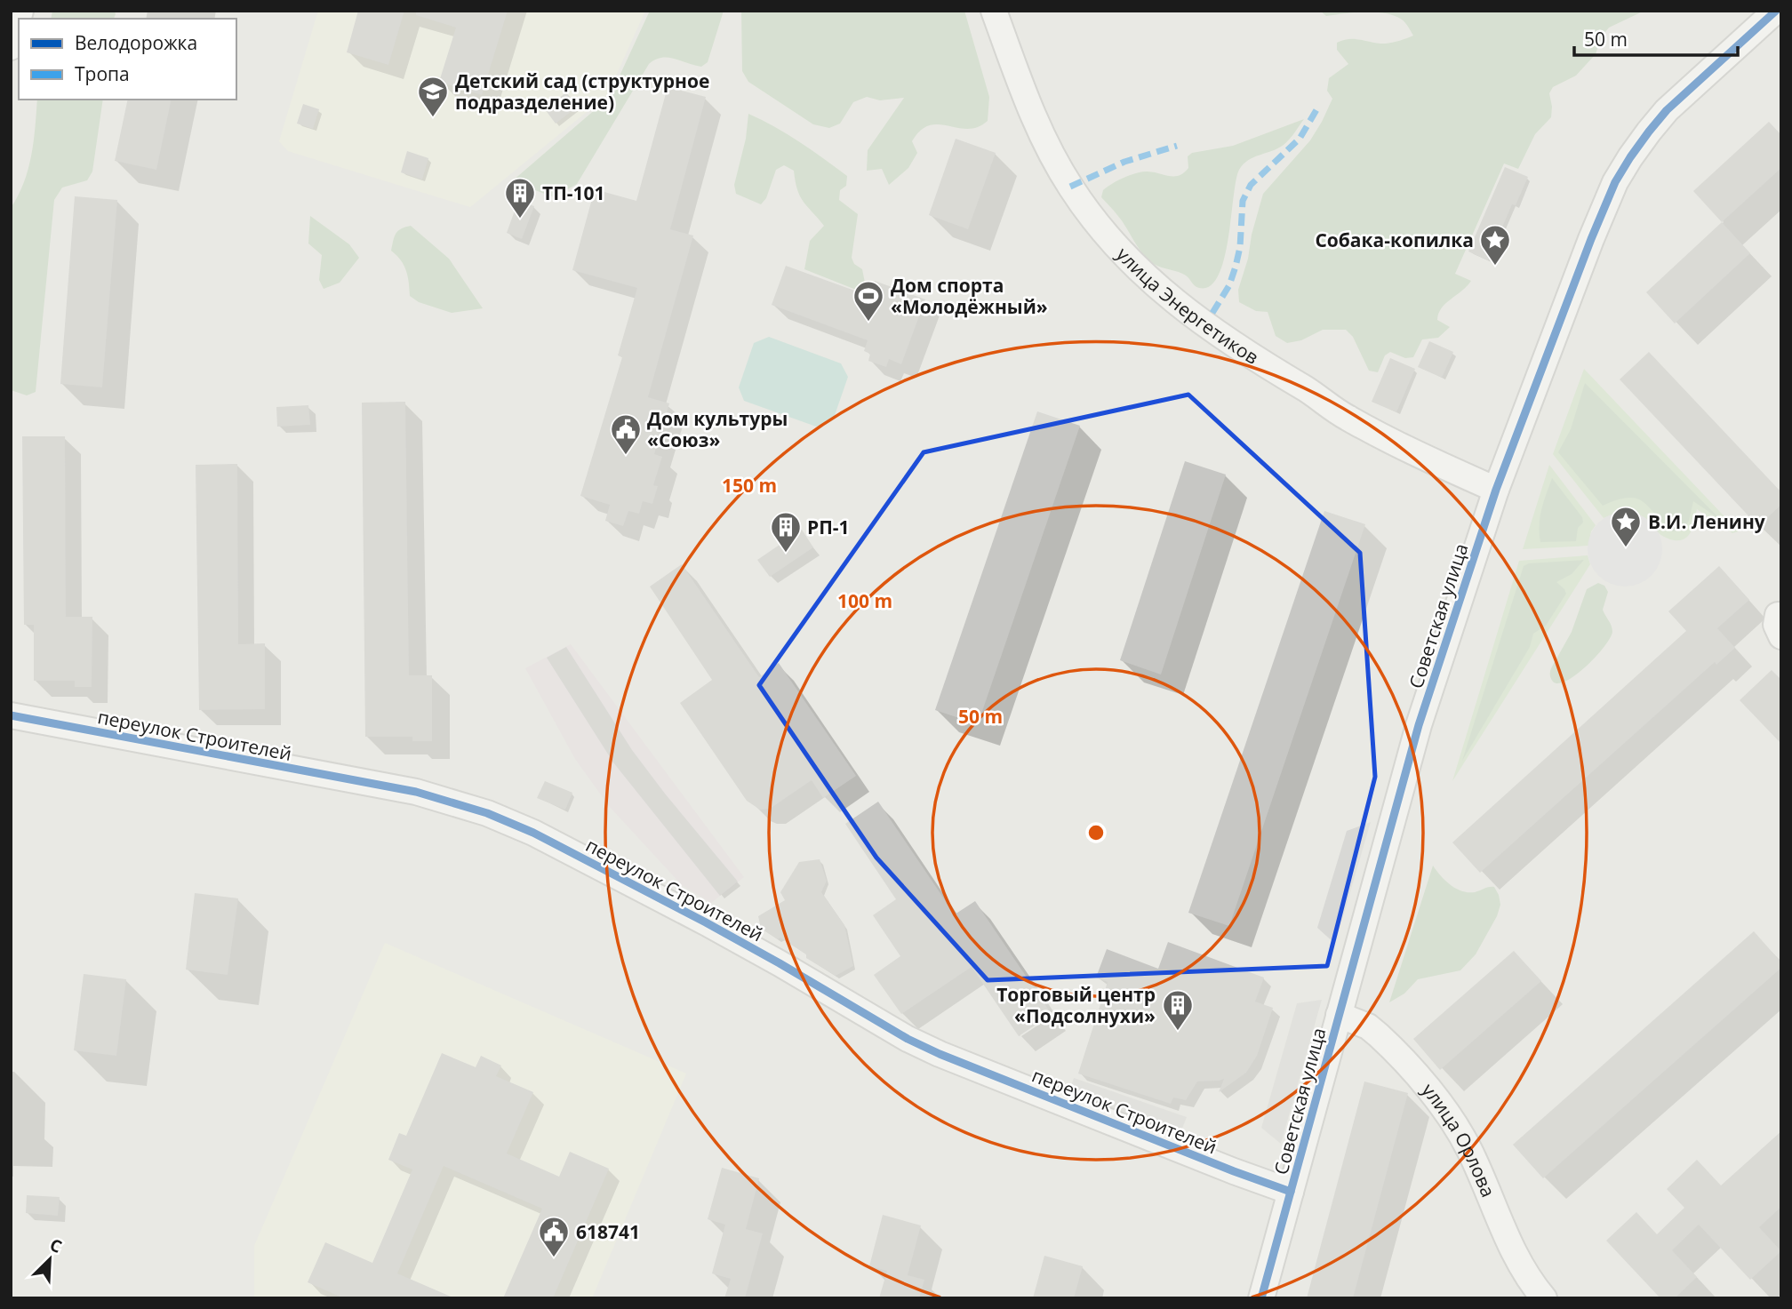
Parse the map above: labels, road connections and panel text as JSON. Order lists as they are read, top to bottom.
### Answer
{
  "streets": {
    "street": [
      "улица Энергетиков",
      "Советская улица",
      "переулок Строителей",
      "улица Орлова"
    ]
  },
  "crossings": [
    ["улица Энергетиков", "Советская улица"],
    ["Советская улица", "переулок Строителей"],
    ["Советская улица", "улица Орлова"]
  ],
  "places": {
    "school or university": ["Детский сад (структурное подразделение)"],
    "building": ["ТП-101", "РП-1", "Торговый центр «Подсолнухи»"],
    "place": ["Собака-копилка", "В.И. Ленину"],
    "sports": ["Дом спорта «Молодёжный»"],
    "public building": ["Дом культуры «Союз»", "618741"]
  },
  "legend": ["Велодорожка", "Тропа"],
  "scale_bar": "50 m",
  "north": "top right",
  "rings": ["150 m", "100 m", "50 m"]
}
